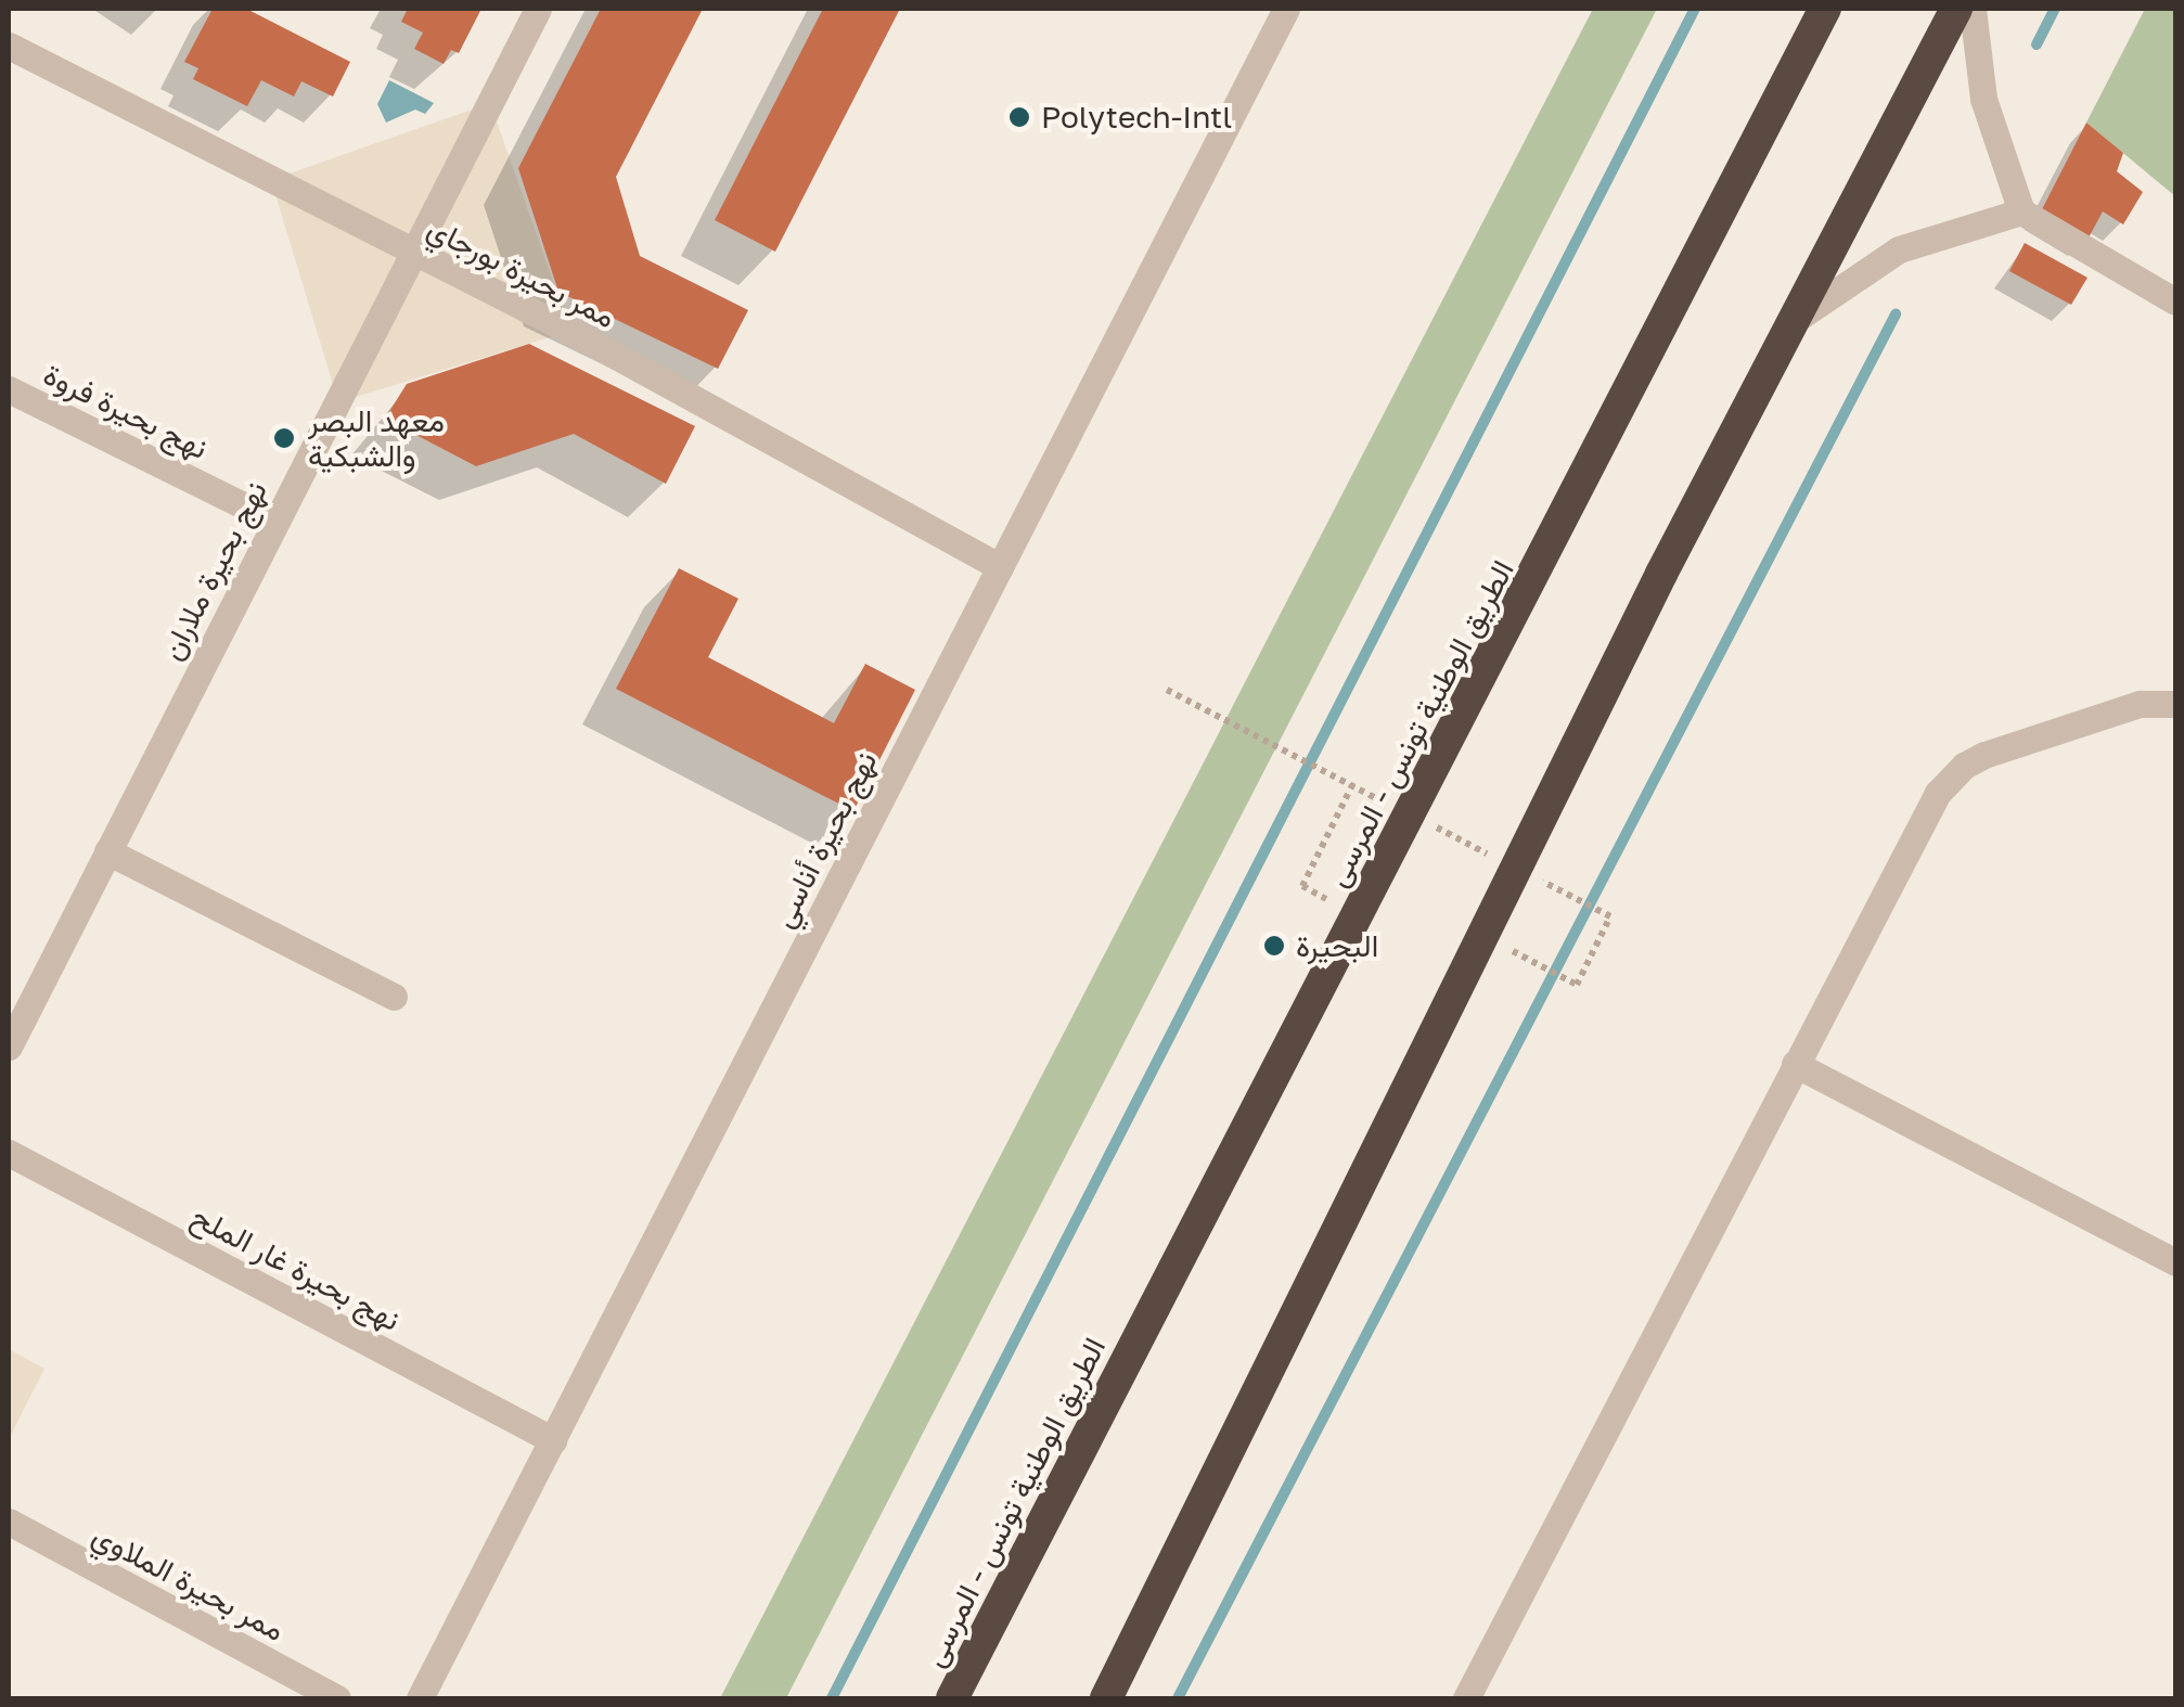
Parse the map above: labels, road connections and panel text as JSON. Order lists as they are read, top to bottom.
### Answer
{
  "streets": {
    "highway": ["الطريق الوطنية تونس - المرسى"],
    "street": [
      "ممر بحيرة بورجاي",
      "نهج بحيرة فروة",
      "نهج بحيرة ملاران",
      "نهج بحيرة أناسي",
      "نهج بحيرة غار الملح",
      "ممر بحيرة الملاوي"
    ]
  },
  "crossings": [
    ["ممر بحيرة بورجاي", "نهج بحيرة ملاران"],
    ["ممر بحيرة بورجاي", "نهج بحيرة أناسي"],
    ["نهج بحيرة فروة", "نهج بحيرة ملاران"],
    ["نهج بحيرة أناسي", "نهج بحيرة غار الملح"]
  ],
  "places": ["Polytech-Intl", "معهد البصر والشبكية", "البحيرة"]
}
